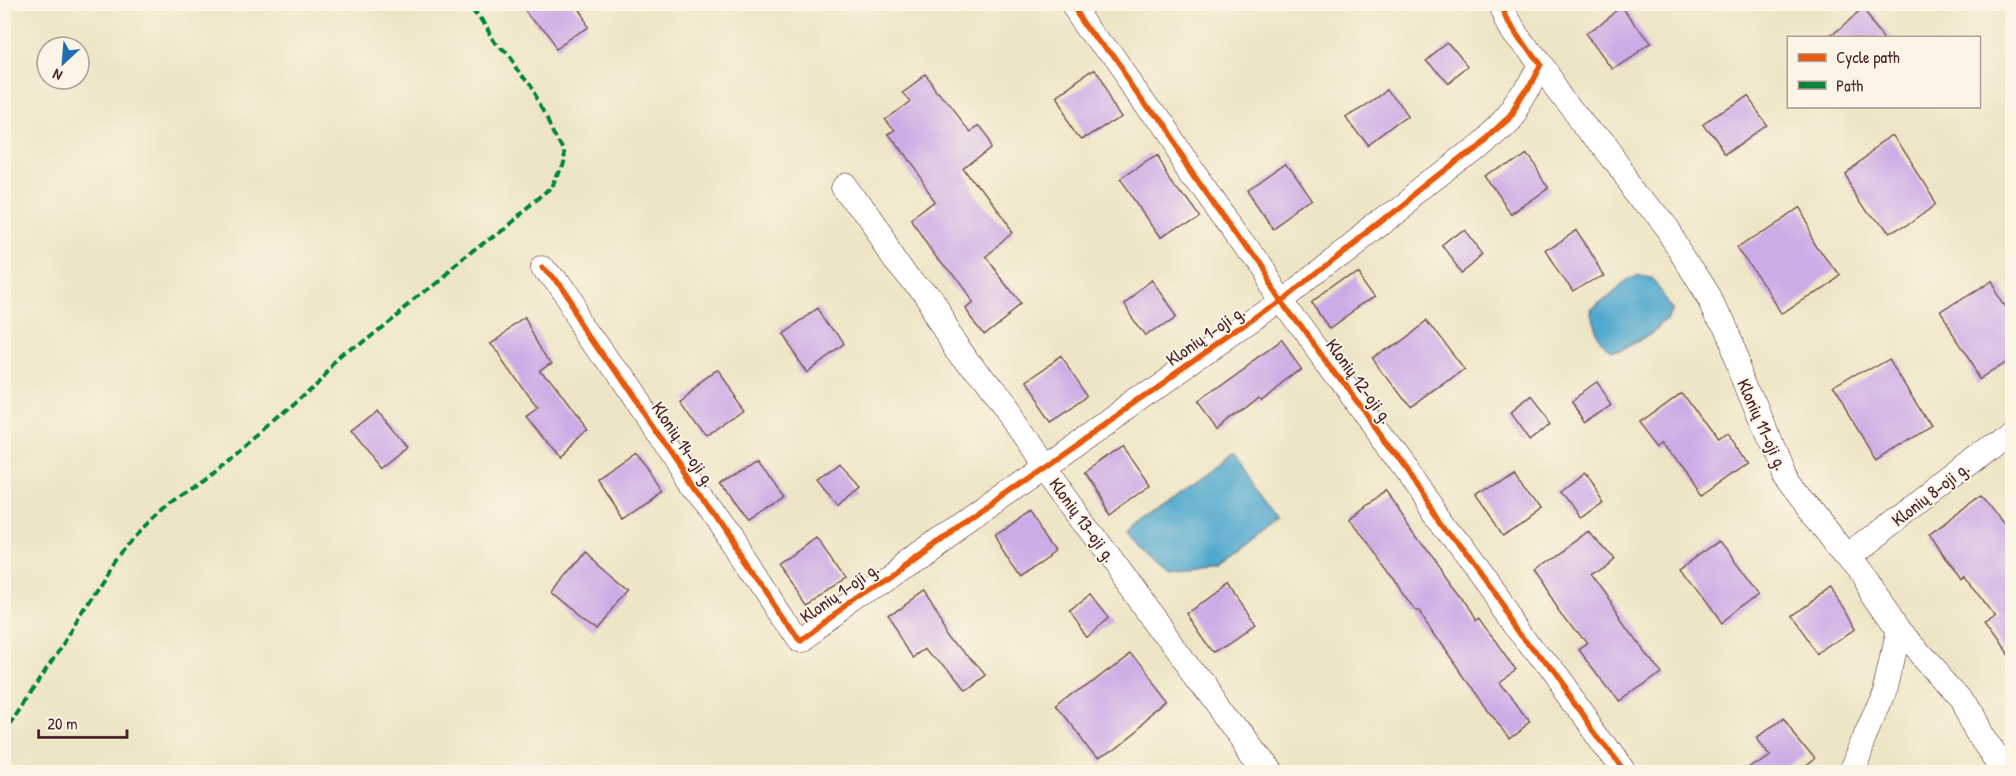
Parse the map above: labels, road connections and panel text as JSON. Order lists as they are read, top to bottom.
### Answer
{
  "streets": {
    "street": [
      "Klonių 1-oji g.",
      "Klonių 12-oji g.",
      "Klonių 11-oji g.",
      "Klonių 14-oji g.",
      "Klonių 8-oji g.",
      "Klonių 13-oji g."
    ]
  },
  "crossings": [
    ["Klonių 1-oji g.", "Klonių 12-oji g."],
    ["Klonių 1-oji g.", "Klonių 11-oji g."],
    ["Klonių 1-oji g.", "Klonių 14-oji g."],
    ["Klonių 1-oji g.", "Klonių 13-oji g."],
    ["Klonių 11-oji g.", "Klonių 8-oji g."]
  ],
  "legend": ["Cycle path", "Path"],
  "scale_bar": "20 m",
  "north": "bottom left"
}
